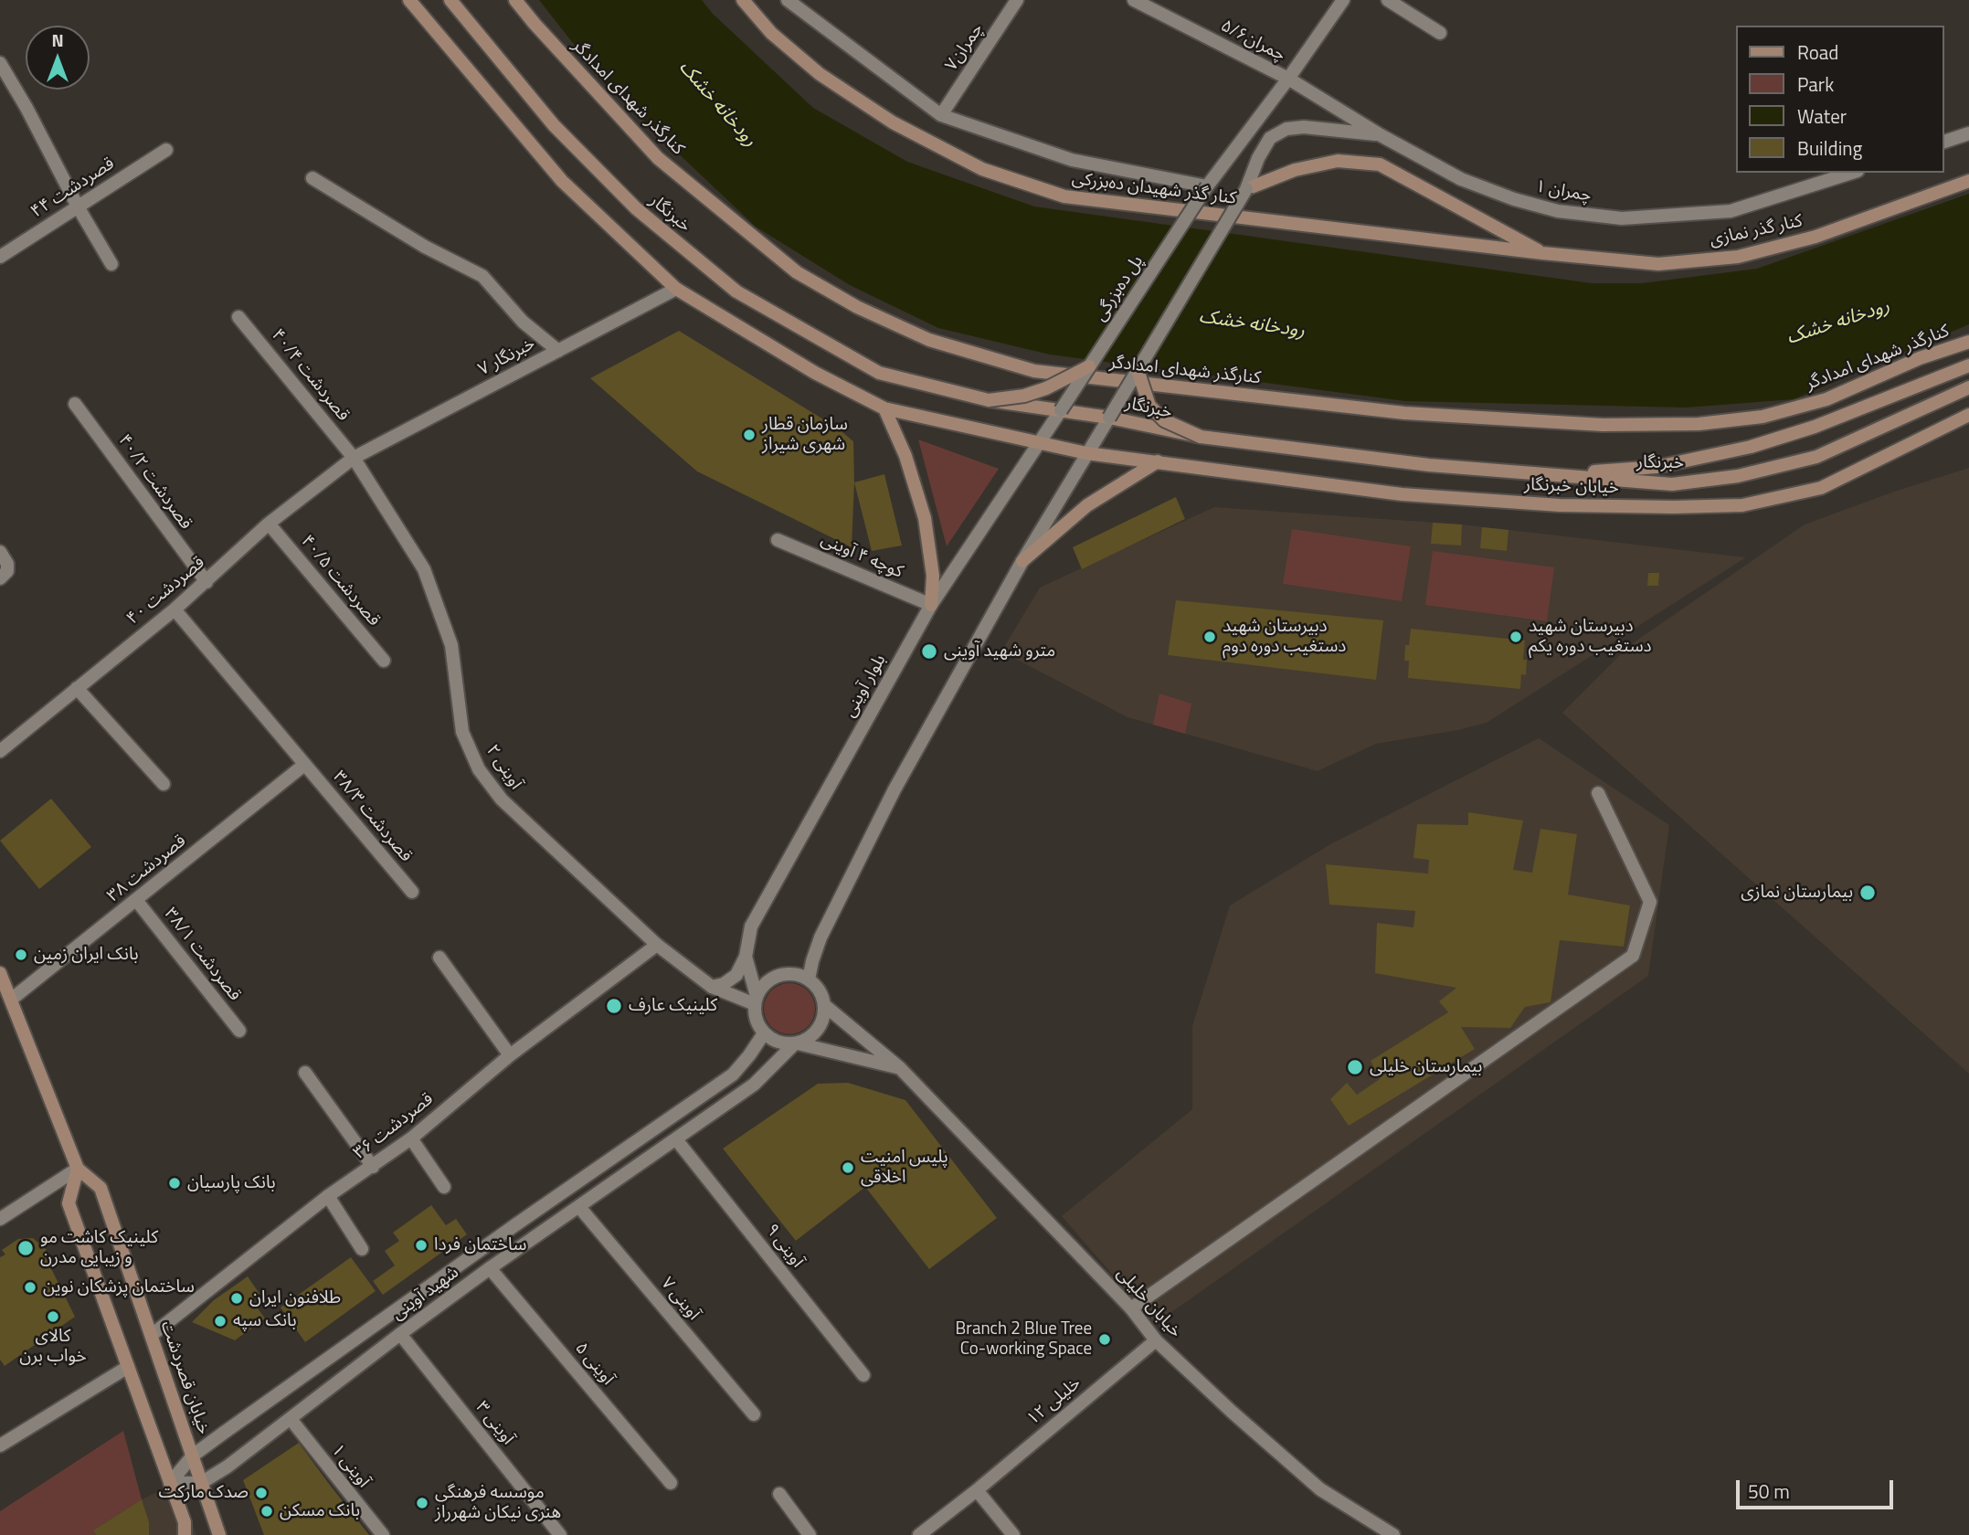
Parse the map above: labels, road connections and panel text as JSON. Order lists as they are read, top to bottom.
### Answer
{
  "streets": {
    "main road": [
      "کنارگذر شهدای امدادگر",
      "کنار گذر شهیدان ده‌بزرکی",
      "خبرنگار",
      "کنار گذر نمازی",
      "خیابان خبرنگار",
      "خیابان قصردشت"
    ],
    "street": [
      "چمران۵/۶",
      "چمران۷",
      "۴۴ قصردشت",
      "چمران ۱",
      "پل ده‌بزرگی",
      "۷ خبرنگار",
      "۴۰/۴ قصردشت",
      "۴۰/۲ قصردشت",
      "کوچه ۴ آوینی",
      "۴۰/۵ قصردشت",
      "۴۰ قصردشت",
      "بلوار آوینی",
      "۲ آوینی",
      "۳۸/۳ قصردشت",
      "۳۸ قصردشت",
      "۳۸/۱ قصردشت",
      "۳۶ قصردشت",
      "۹ آوینی",
      "شهید آوینی",
      "۷ آوینی",
      "خیابان خلیلی",
      "۵ آوینی",
      "۱۲ خلیلی",
      "۳ آوینی",
      "۱ آوینی"
    ]
  },
  "crossings": [
    ["چمران۵/۶", "چمران ۱"],
    ["چمران۵/۶", "پل ده‌بزرگی"],
    ["کنار گذر شهیدان ده‌بزرکی", "کنار گذر نمازی"],
    ["چمران ۱", "پل ده‌بزرگی"],
    ["خبرنگار", "پل ده‌بزرگی"],
    ["خبرنگار", "بلوار آوینی"],
    ["پل ده‌بزرگی", "بلوار آوینی"],
    ["۷ خبرنگار", "۴۰/۴ قصردشت"],
    ["۷ خبرنگار", "۴۰ قصردشت"],
    ["۷ خبرنگار", "۲ آوینی"],
    ["۴۰/۴ قصردشت", "۴۰ قصردشت"],
    ["۴۰/۴ قصردشت", "۲ آوینی"],
    ["۴۰/۲ قصردشت", "۴۰ قصردشت"],
    ["کوچه ۴ آوینی", "بلوار آوینی"],
    ["۴۰/۵ قصردشت", "۴۰ قصردشت"],
    ["۴۰ قصردشت", "۲ آوینی"],
    ["۴۰ قصردشت", "۳۸/۳ قصردشت"],
    ["بلوار آوینی", "۲ آوینی"],
    ["بلوار آوینی", "شهید آوینی"],
    ["بلوار آوینی", "خیابان خلیلی"],
    ["۲ آوینی", "۳۶ قصردشت"],
    ["۲ آوینی", "شهید آوینی"],
    ["۲ آوینی", "خیابان خلیلی"],
    ["۳۸/۳ قصردشت", "۳۸ قصردشت"],
    ["۳۸ قصردشت", "۳۸/۱ قصردشت"],
    ["۳۸ قصردشت", "خیابان قصردشت"],
    ["۳۶ قصردشت", "خیابان قصردشت"],
    ["۹ آوینی", "شهید آوینی"],
    ["شهید آوینی", "۷ آوینی"],
    ["شهید آوینی", "خیابان خلیلی"],
    ["شهید آوینی", "۵ آوینی"],
    ["شهید آوینی", "خیابان قصردشت"],
    ["شهید آوینی", "۳ آوینی"],
    ["شهید آوینی", "۱ آوینی"],
    ["خیابان خلیلی", "۱۲ خلیلی"]
  ],
  "water": ["رودخانه خشک"],
  "places": [
    "سازمان قطار شهری شیراز",
    "دبیرستان شهید دستغیب دوره دوم",
    "دبیرستان شهید دستغیب دوره یکم",
    "مترو شهید آوینی",
    "بیمارستان نمازی",
    "بانک ایران زمین",
    "کلینیک عارف",
    "بیمارستان خلیلی",
    "پلیس امنیت اخلاقی",
    "بانک پارسیان",
    "ساختمان فردا",
    "کلینیک کاشت مو و زیبایی مدرن",
    "ساختمان پزشکان نوین",
    "طلافنون ایران",
    "کالای خواب برن",
    "بانک سپه",
    "Branch 2 Blue Tree Co-working Space",
    "صدک مارکت",
    "موسسه فرهنگی هنری نیکان شهرراز",
    "بانک مسکن"
  ],
  "legend": [
    "Road",
    "Park",
    "Water",
    "Building"
  ],
  "scale_bar": "50 m",
  "north": "top"
}
